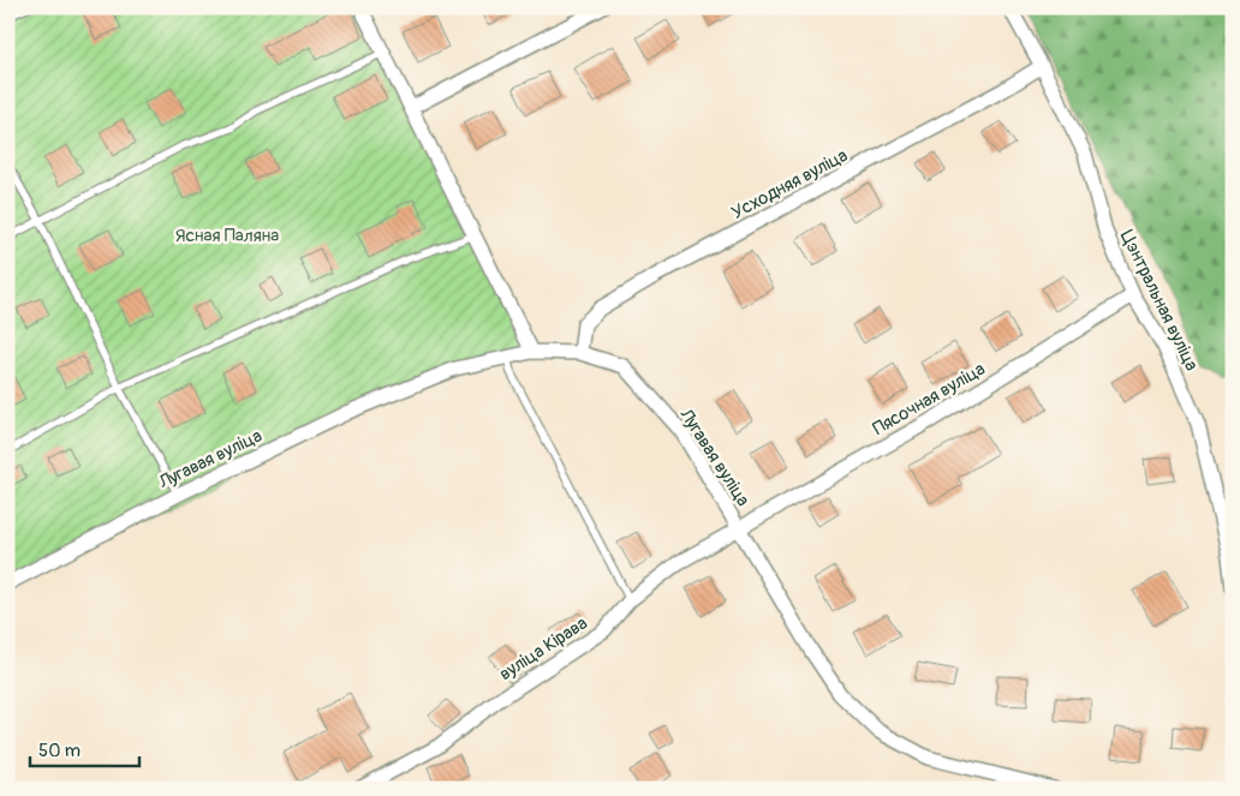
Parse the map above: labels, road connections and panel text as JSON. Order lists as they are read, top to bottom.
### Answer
{
  "streets": {
    "street": [
      "Усходняя вуліца",
      "Цэнтральная вуліца",
      "Пясочная вуліца",
      "Лугавая вуліца",
      "вуліца Кірава"
    ]
  },
  "crossings": [
    ["Усходняя вуліца", "Цэнтральная вуліца"],
    ["Усходняя вуліца", "Лугавая вуліца"],
    ["Цэнтральная вуліца", "Пясочная вуліца"],
    ["Пясочная вуліца", "Лугавая вуліца"],
    ["Пясочная вуліца", "вуліца Кірава"],
    ["Лугавая вуліца", "вуліца Кірава"]
  ],
  "parks": ["Ясная Паляна"],
  "scale_bar": "50 m"
}
